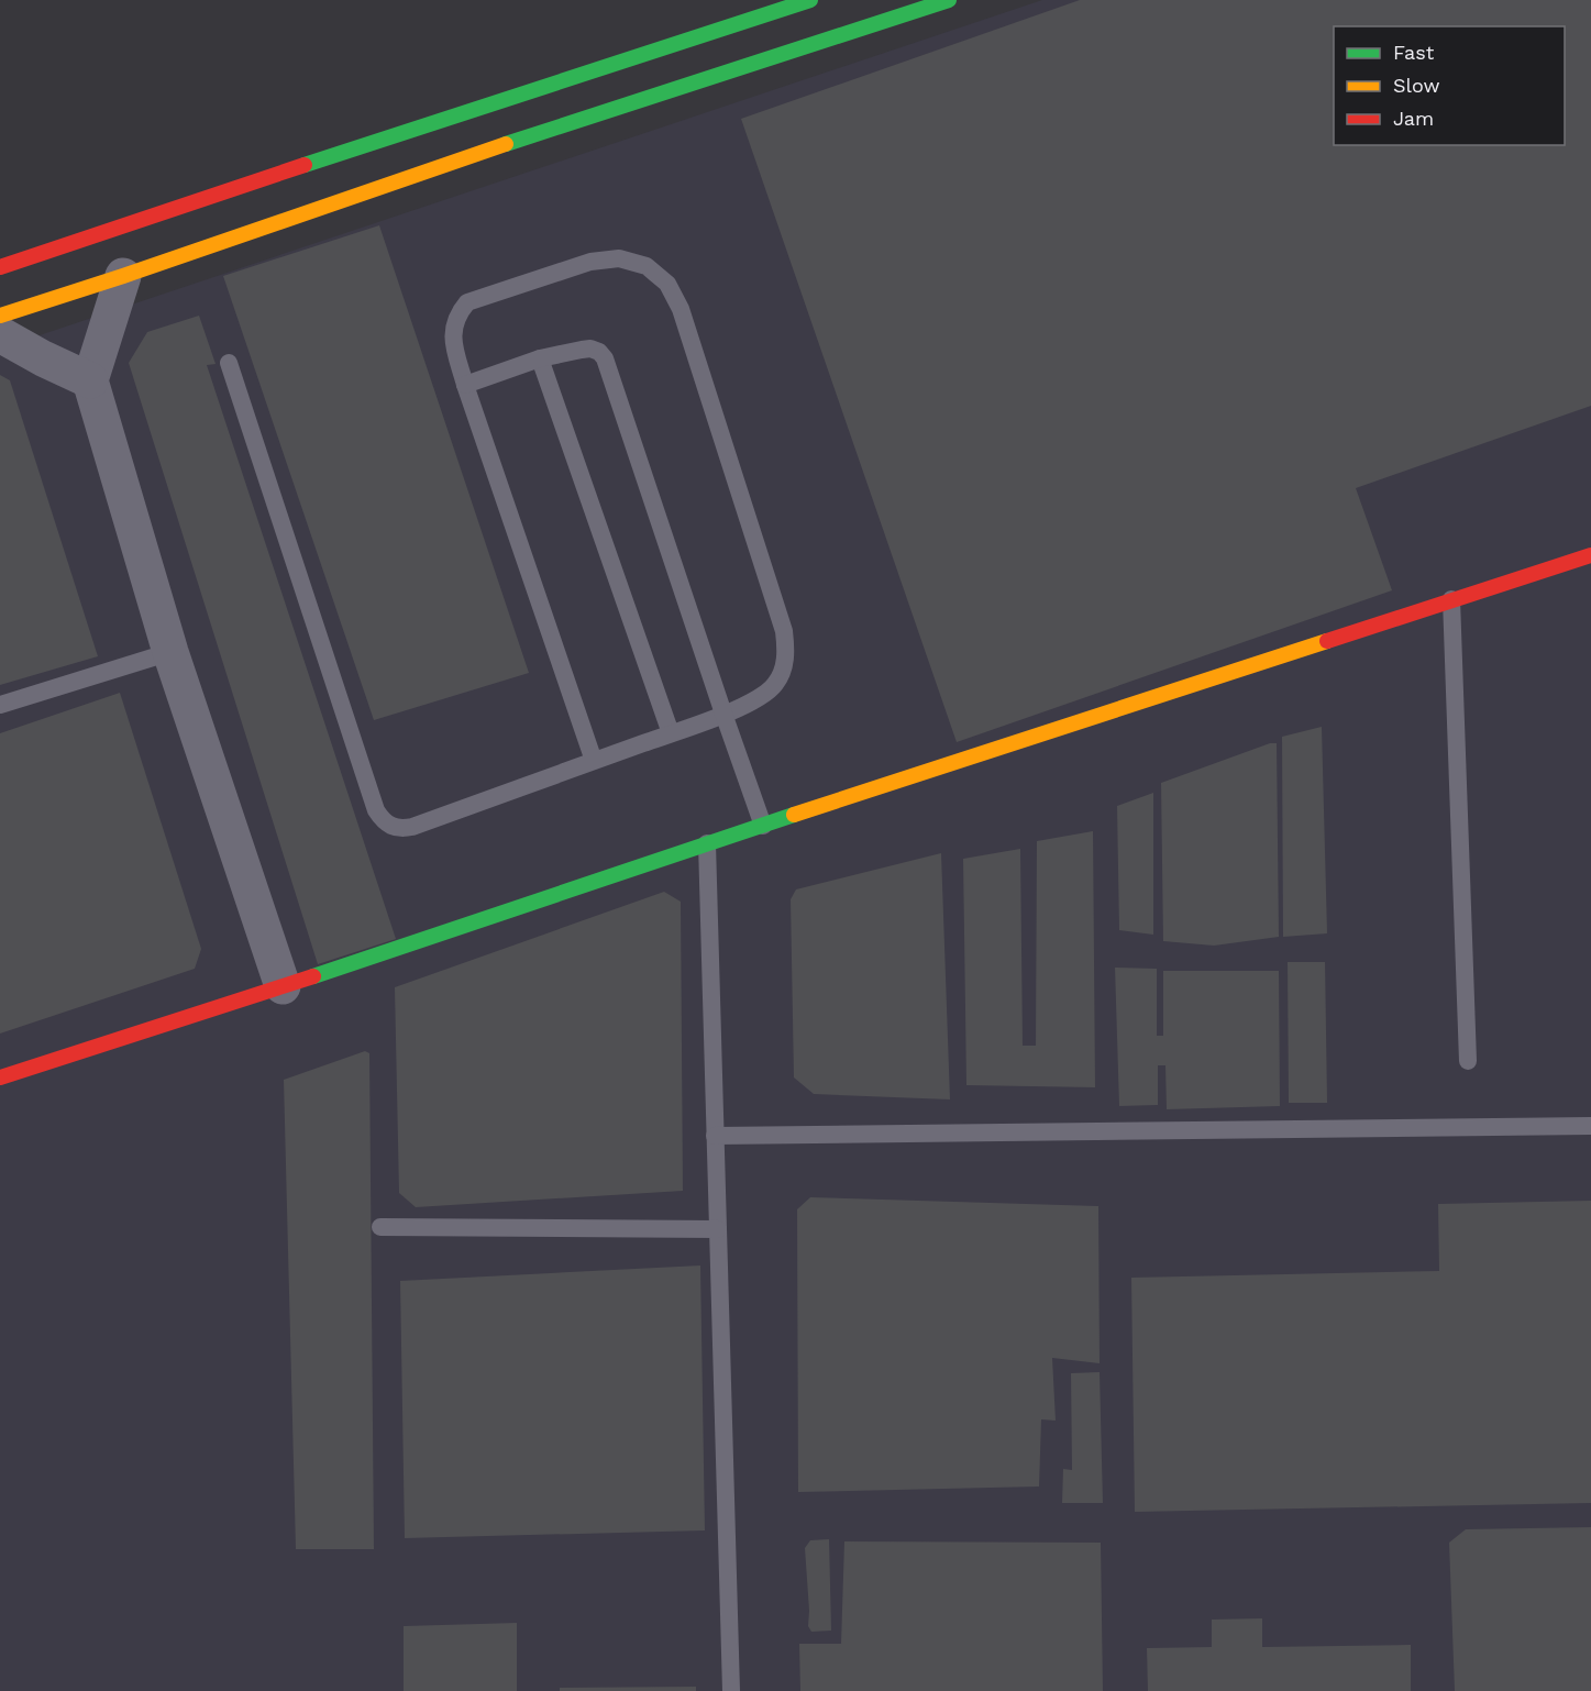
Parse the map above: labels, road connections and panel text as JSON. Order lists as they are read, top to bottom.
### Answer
{
  "legend": ["Fast", "Slow", "Jam"]
}
